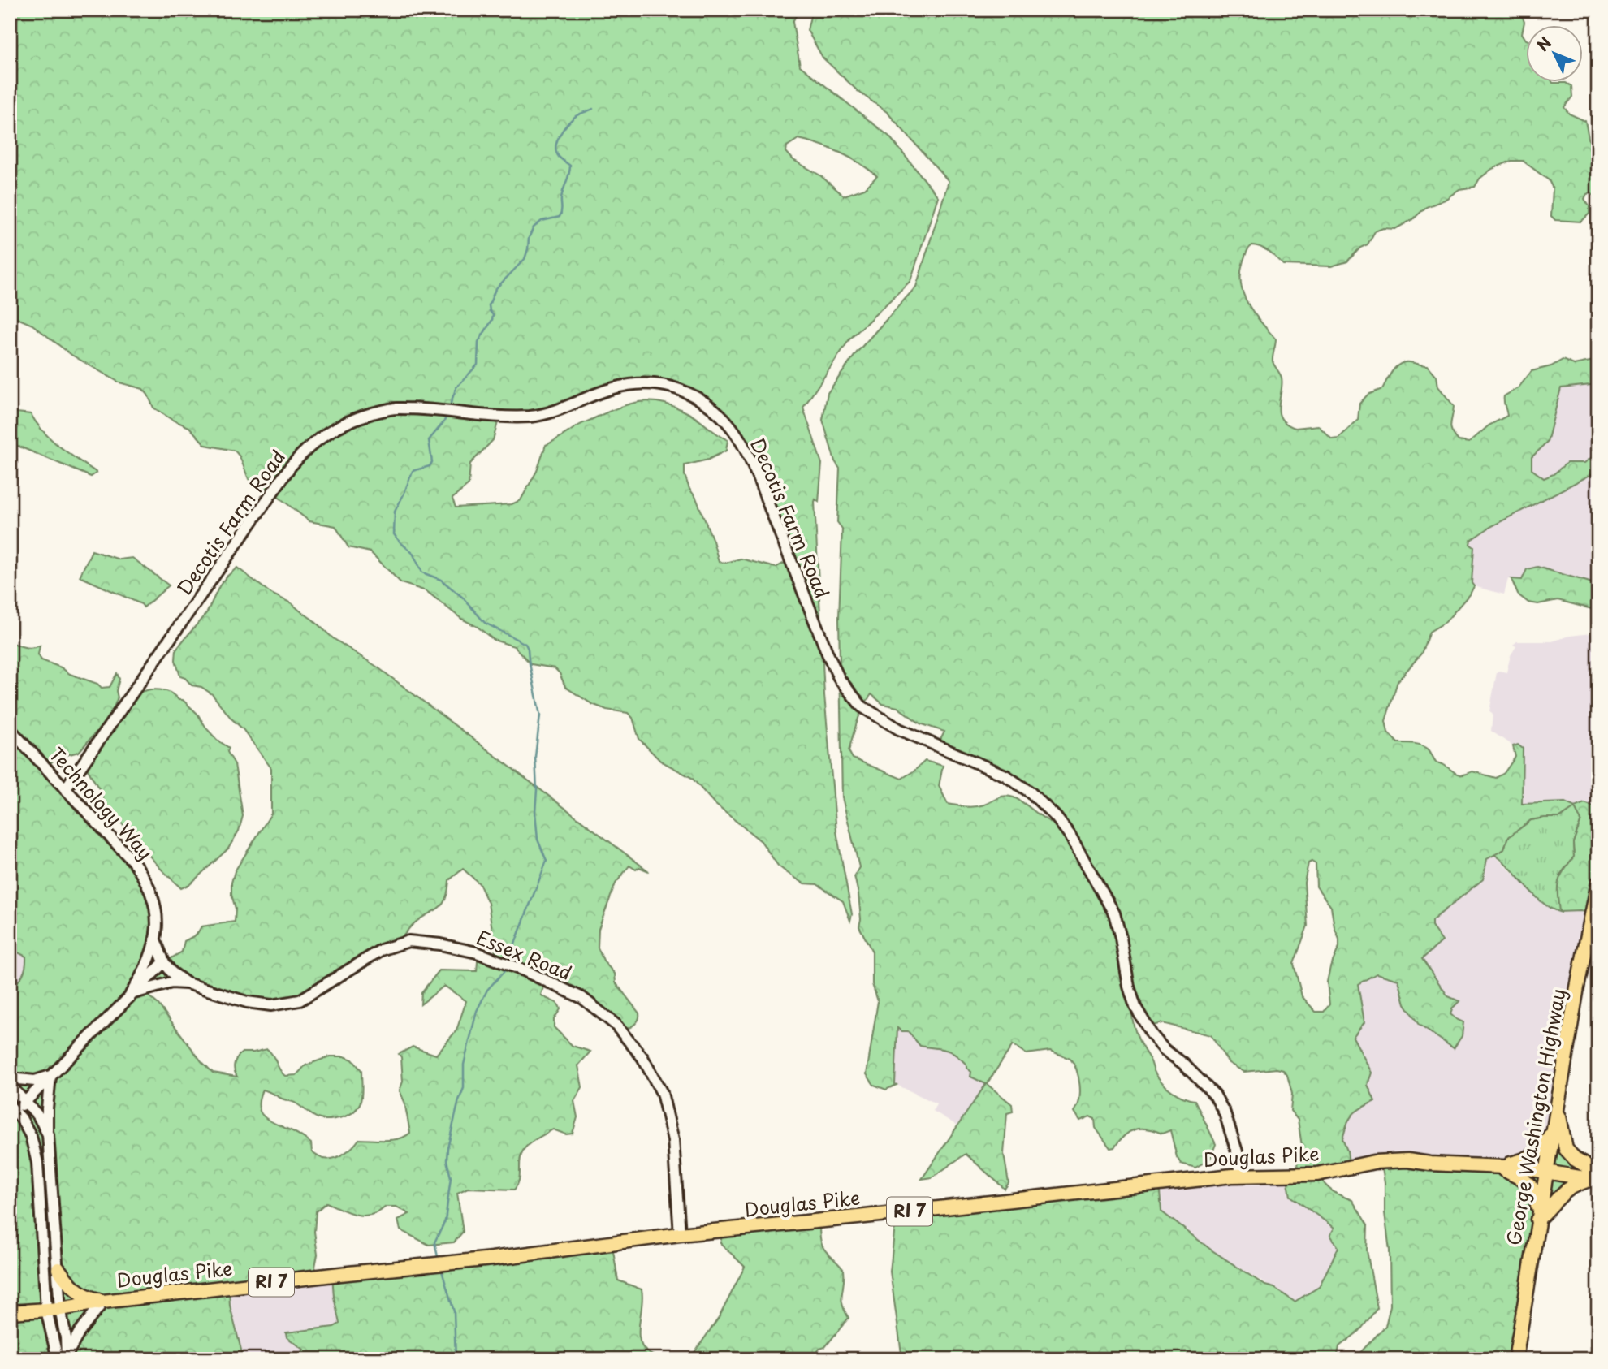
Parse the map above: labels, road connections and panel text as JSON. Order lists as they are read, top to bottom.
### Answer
{
  "streets": {
    "main road": ["George Washington Highway", "Douglas Pike", "RI 7"],
    "street": ["Decotis Farm Road", "Technology Way", "Essex Road"]
  },
  "crossings": [
    ["Decotis Farm Road", "Technology Way"],
    ["Decotis Farm Road", "Douglas Pike"],
    ["Technology Way", "Essex Road"],
    ["Essex Road", "Douglas Pike"],
    ["George Washington Highway", "Douglas Pike"]
  ],
  "north": "top left"
}
